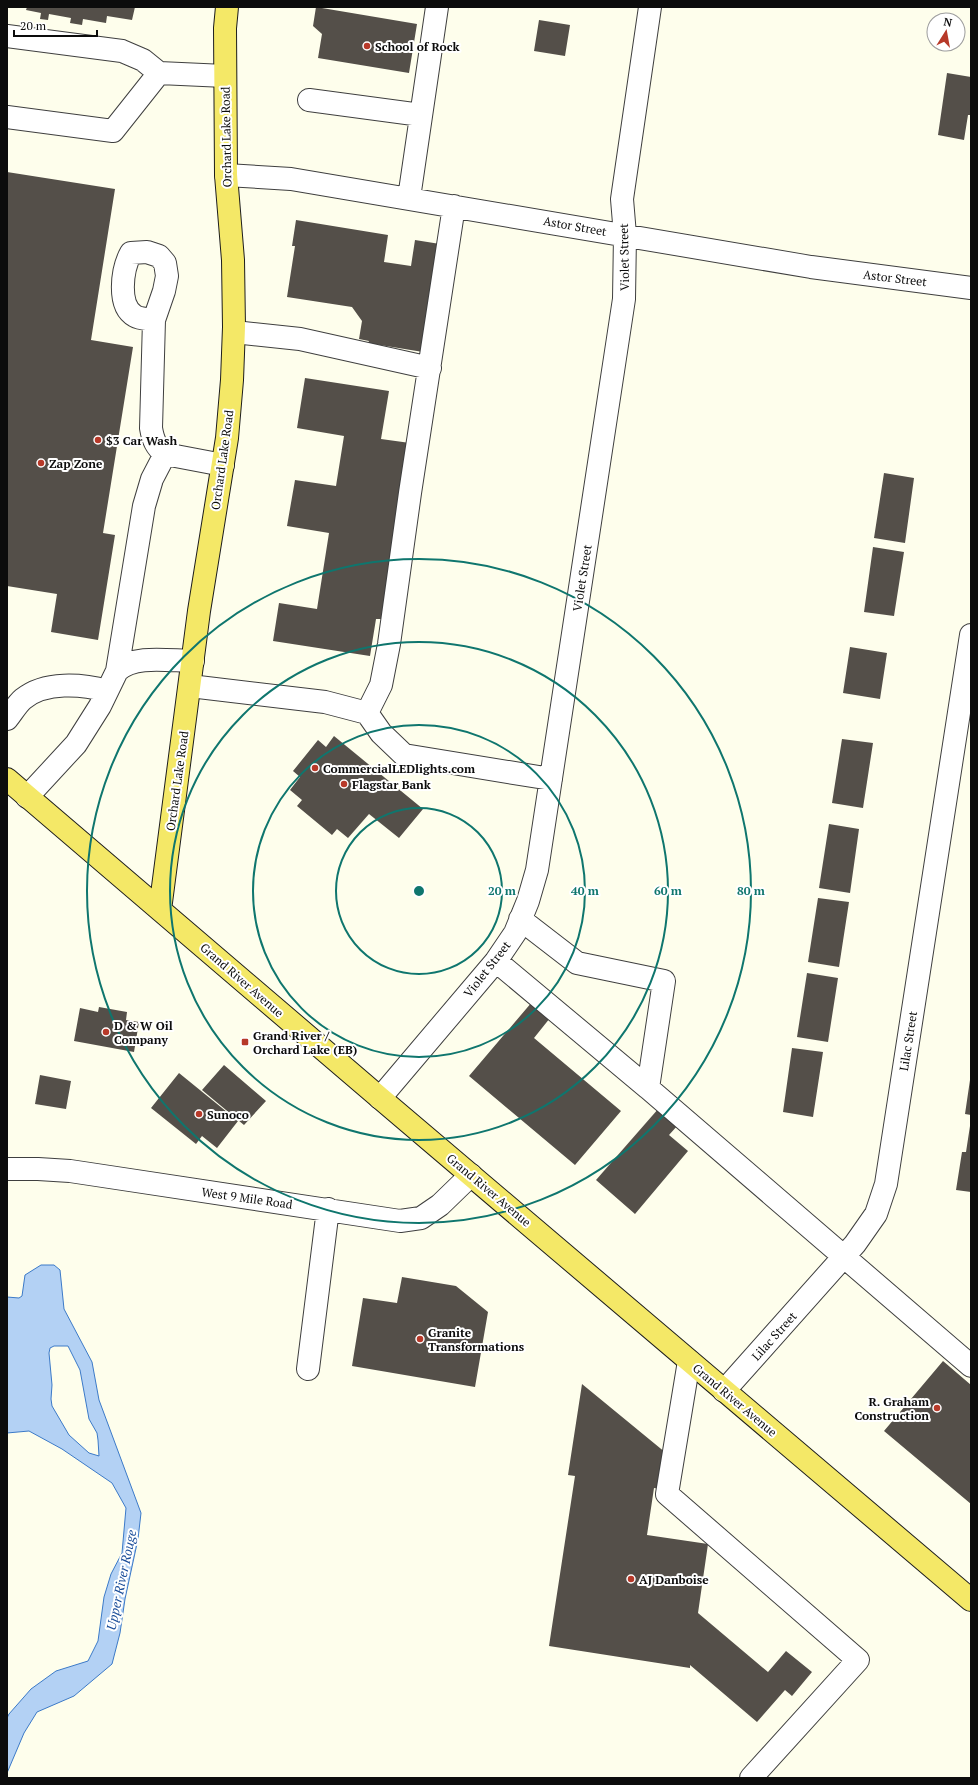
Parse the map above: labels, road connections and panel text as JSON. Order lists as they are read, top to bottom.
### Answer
{
  "streets": {
    "main road": ["Orchard Lake Road", "Grand River Avenue"],
    "street": [
      "Astor Street",
      "Violet Street",
      "Lilac Street",
      "West 9 Mile Road"
    ]
  },
  "crossings": [
    ["Orchard Lake Road", "Astor Street"],
    ["Orchard Lake Road", "Grand River Avenue"],
    ["Astor Street", "Violet Street"],
    ["Violet Street", "Grand River Avenue"],
    ["Grand River Avenue", "Lilac Street"],
    ["Grand River Avenue", "West 9 Mile Road"]
  ],
  "water": ["Upper River Rouge"],
  "places": {
    "other": [
      "School of Rock",
      "$3 Car Wash",
      "Zap Zone",
      "CommercialLEDlights.com",
      "Flagstar Bank",
      "D & W Oil Company",
      "Sunoco",
      "Granite Transformations",
      "R. Graham Construction",
      "AJ Danboise"
    ],
    "transit": ["Grand River / Orchard Lake (EB)"]
  },
  "scale_bar": "20 m",
  "north": "top",
  "rings": [
    "20 m",
    "40 m",
    "60 m",
    "80 m"
  ]
}
